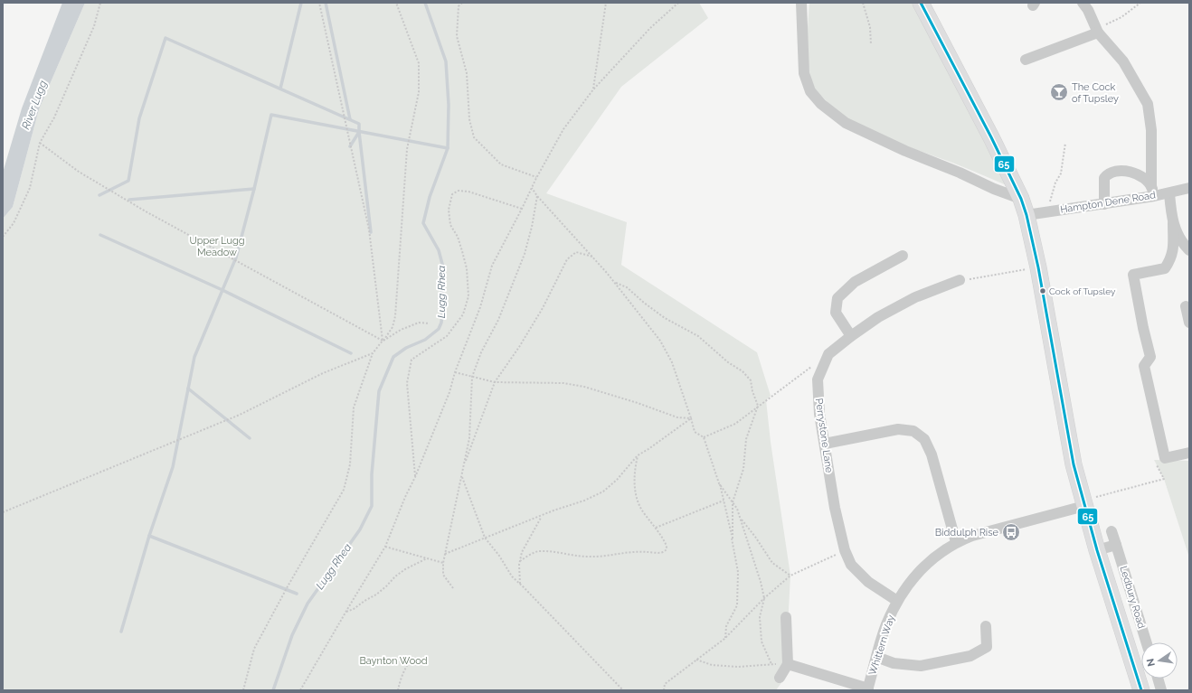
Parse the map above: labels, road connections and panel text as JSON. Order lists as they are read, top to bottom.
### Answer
{
  "streets": {
    "highway": ["Ledbury Road"],
    "street": ["Hampton Dene Road", "Perrystone Lane", "Whittern Way"]
  },
  "crossings": [
    ["Hampton Dene Road", "Ledbury Road"],
    ["Perrystone Lane", "Whittern Way"],
    ["Ledbury Road", "Whittern Way"]
  ],
  "water": ["River Lugg", "Lugg Rhea"],
  "parks": ["Upper Lugg Meadow", "Baynton Wood"],
  "places": {
    "bar": ["The Cock of Tupsley"],
    "other": ["Cock of Tupsley"],
    "bus stop": ["Biddulph Rise"]
  },
  "lines": ["transit line 65"],
  "north": "left"
}
